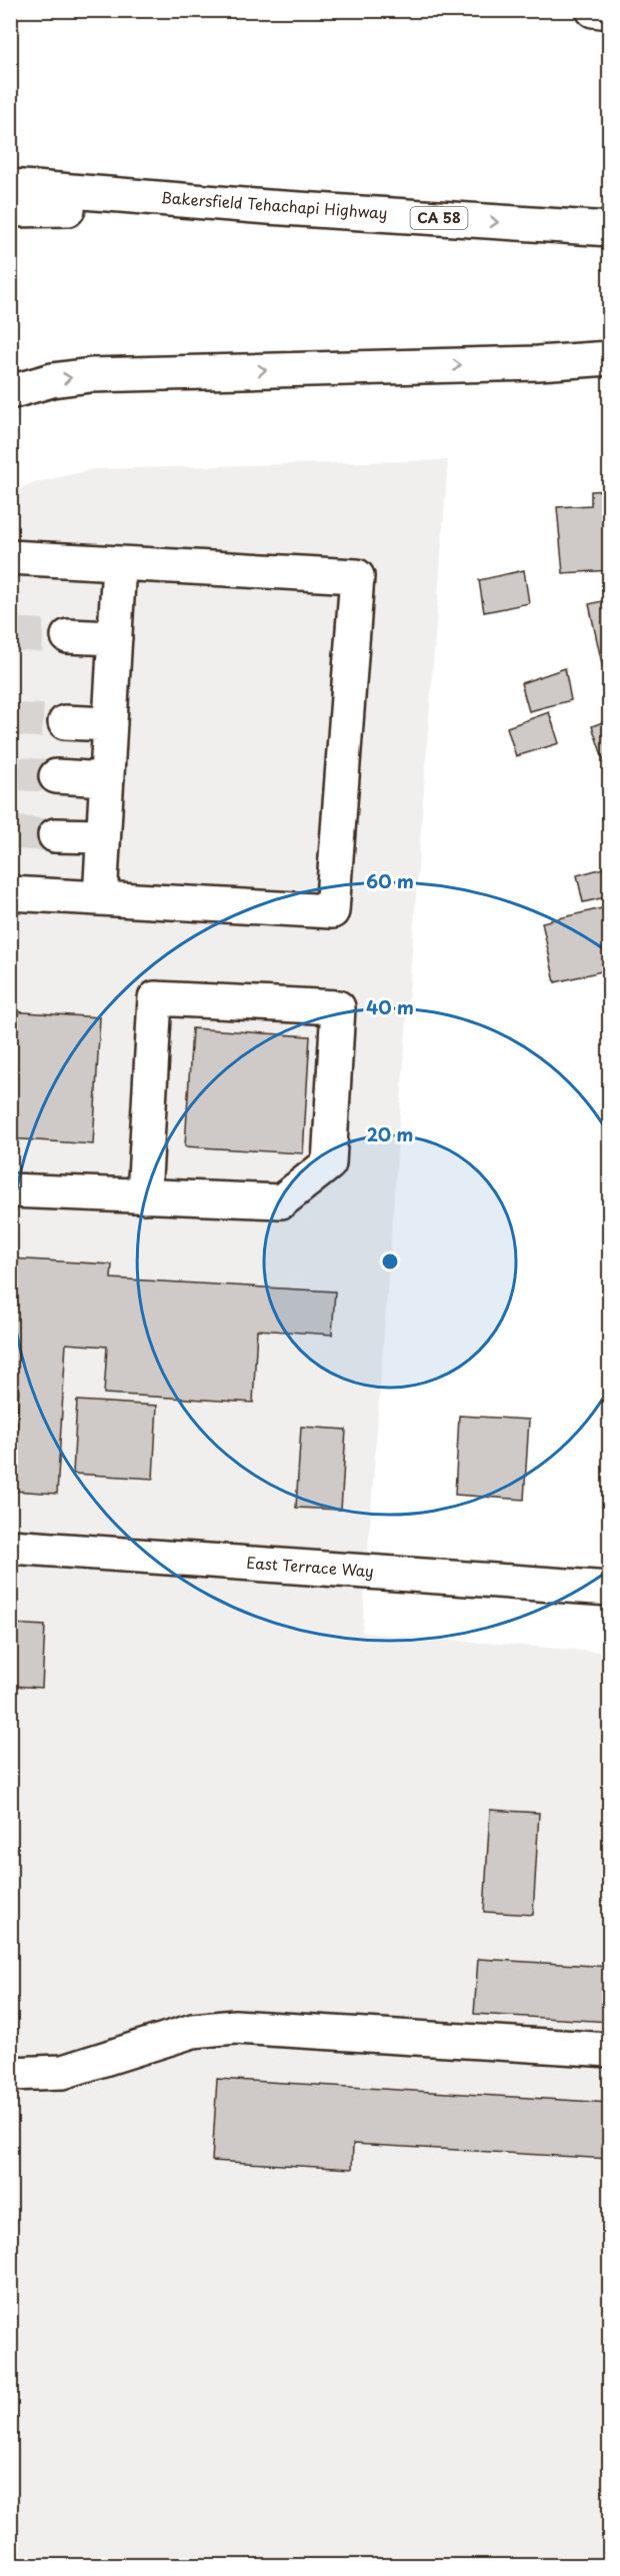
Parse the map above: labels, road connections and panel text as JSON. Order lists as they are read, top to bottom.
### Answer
{
  "streets": {
    "main road": ["Bakersfield Tehachapi Highway", "CA 58", "East Terrace Way"]
  },
  "rings": ["60 m", "40 m", "20 m"]
}
